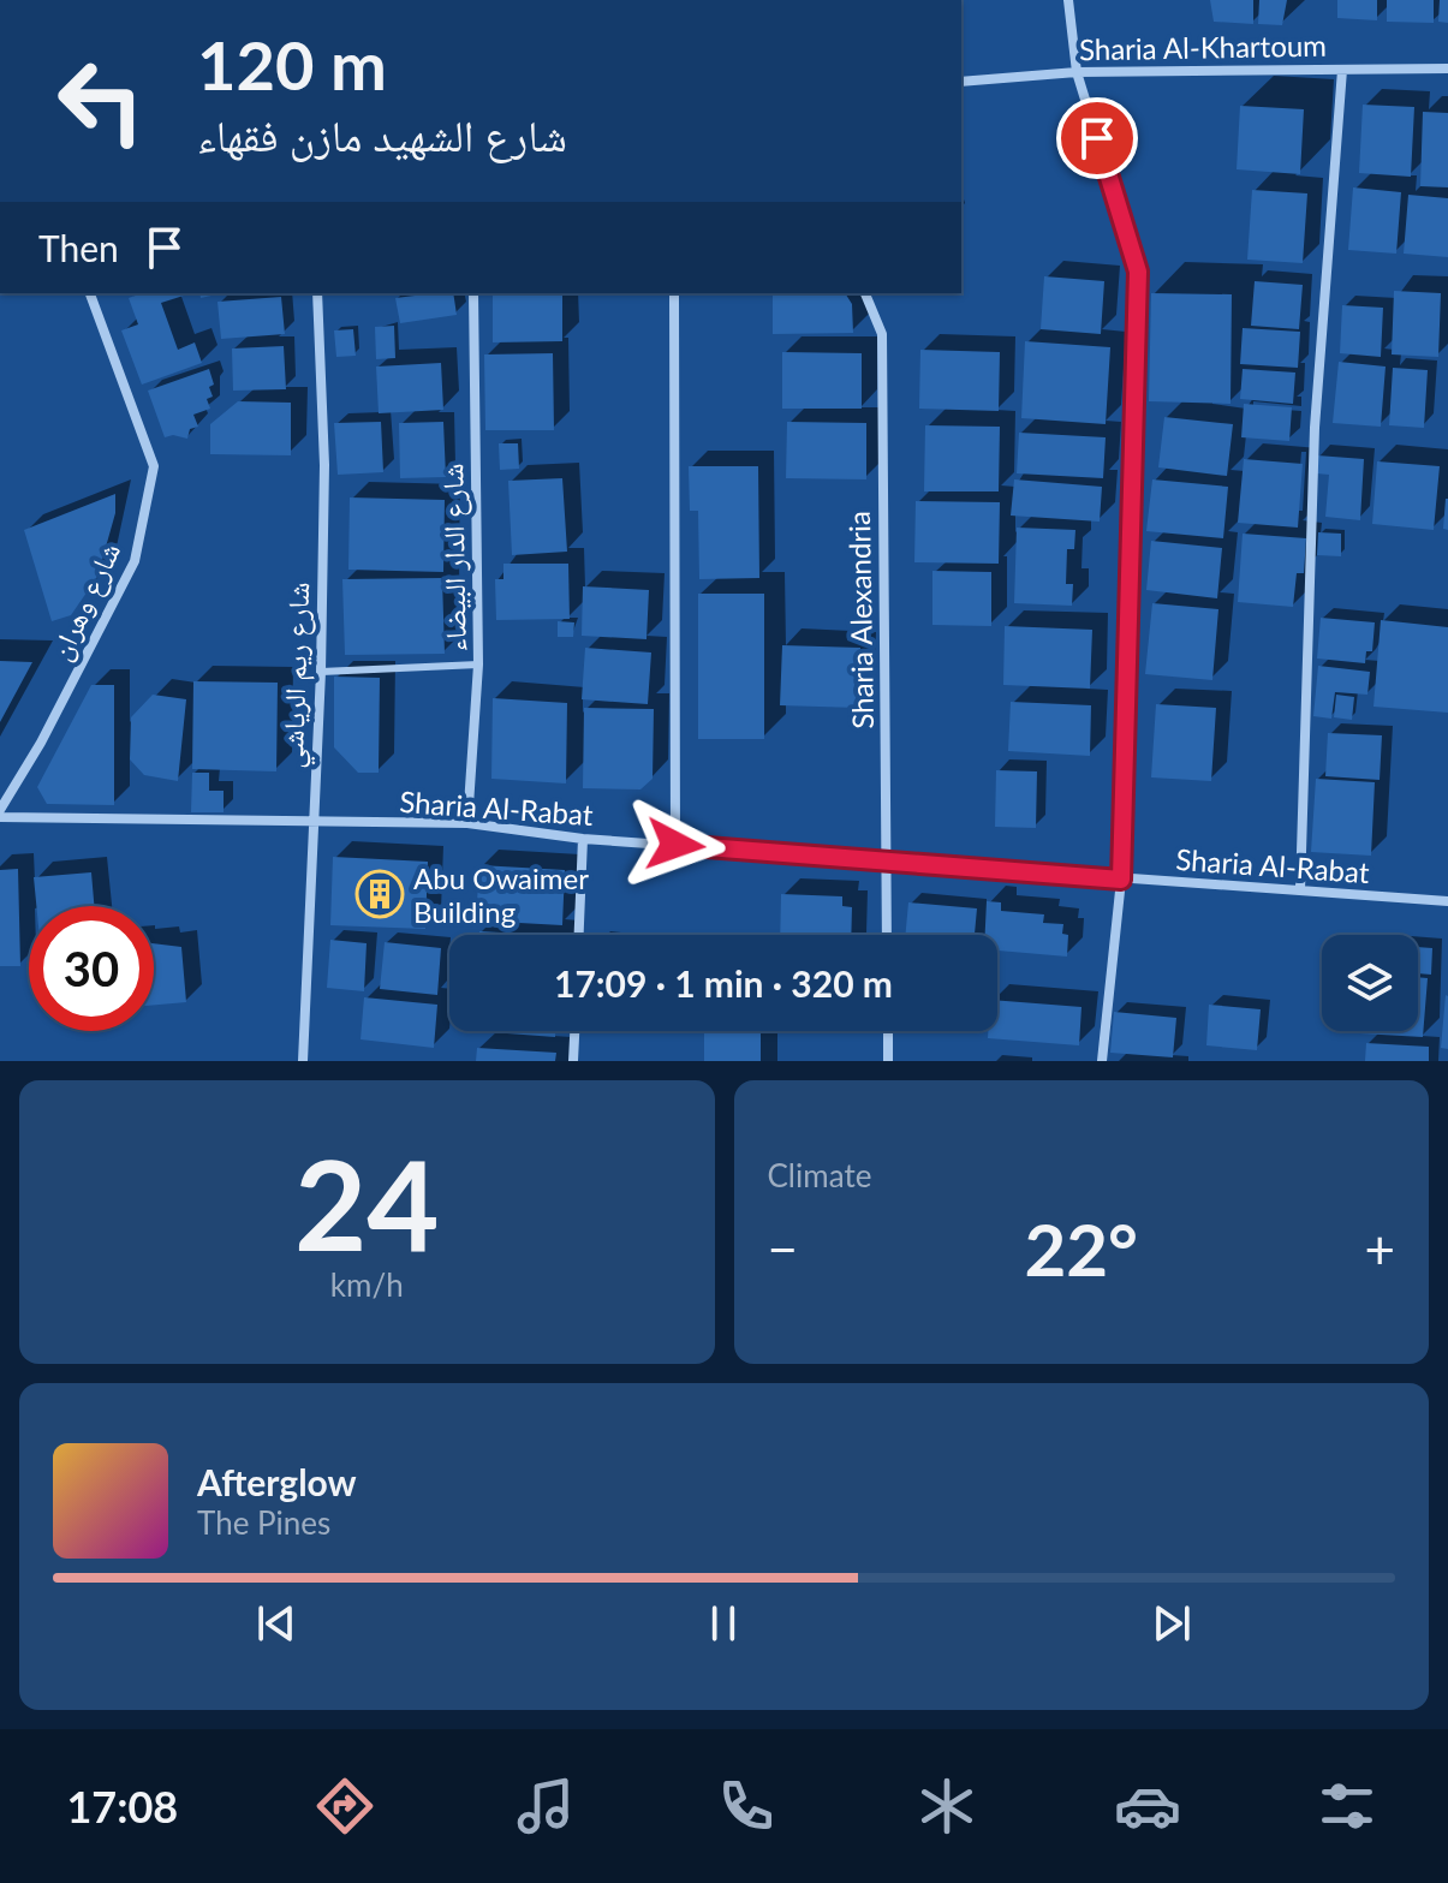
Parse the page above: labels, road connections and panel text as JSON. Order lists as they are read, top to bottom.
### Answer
{
  "streets": {
    "street": [
      "Sharia Al-Khartoum",
      "شارع الدار البيضاء",
      "شارع وهران",
      "Sharia Alexandria",
      "شارع ريم الرياشي",
      "Sharia Al-Rabat"
    ]
  },
  "crossings": [
    ["شارع الدار البيضاء", "Sharia Al-Rabat"],
    ["شارع وهران", "Sharia Al-Rabat"],
    ["Sharia Alexandria", "Sharia Al-Rabat"],
    ["شارع ريم الرياشي", "Sharia Al-Rabat"]
  ],
  "places": {
    "building": ["Abu Owaimer Building"]
  },
  "page": {
    "turn": ["120 m", "شارع الشهيد مازن فقهاء"],
    "then": "Then",
    "limit": "30",
    "trip": "17:09 · 1 min · 320 m",
    "tile": [
      ["24", "km/h"],
      "Climate"
    ],
    "heat": ["−", "22°", "+"],
    "song": ["Afterglow", "The Pines"],
    "tabs": "17:08"
  }
}
